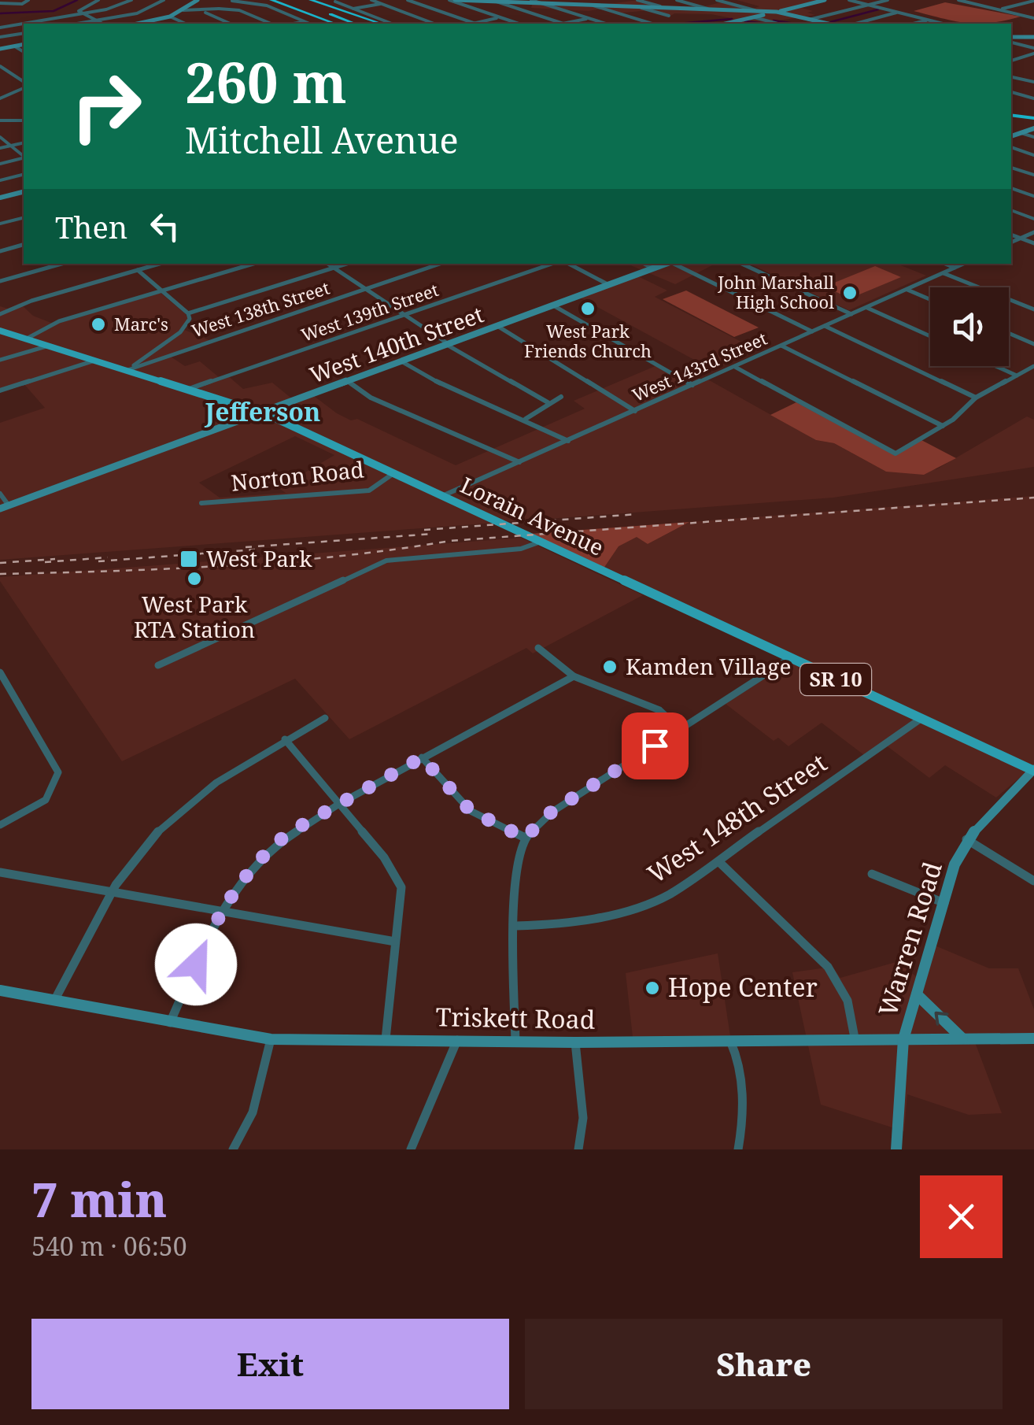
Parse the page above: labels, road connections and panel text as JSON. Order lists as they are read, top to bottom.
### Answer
{
  "streets": {
    "main road": [
      "West 140th Street",
      "Lorain Avenue",
      "SR 10",
      "Warren Road",
      "Triskett Road"
    ],
    "street": [
      "West 138th Street",
      "West 139th Street",
      "West 143rd Street",
      "Norton Road",
      "West 148th Street"
    ]
  },
  "crossings": [
    ["West 138th Street", "Lorain Avenue"],
    ["West 139th Street", "Lorain Avenue"],
    ["West 140th Street", "Lorain Avenue"],
    ["West 143rd Street", "Lorain Avenue"],
    ["Norton Road", "Lorain Avenue"],
    ["Lorain Avenue", "West 148th Street"],
    ["Lorain Avenue", "Warren Road"],
    ["Warren Road", "Triskett Road"]
  ],
  "districts": ["Jefferson"],
  "places": {
    "other": [
      "John Marshall High School",
      "West Park Friends Church",
      "Marc's",
      "West Park RTA Station",
      "Kamden Village",
      "Hope Center"
    ],
    "transit": ["West Park"]
  },
  "page": {
    "turn": ["260 m", "Mitchell Avenue"],
    "then": "Then",
    "heading": ["7 min", "540 m · 06:50"],
    "buttons": ["Exit", "Share"]
  }
}
